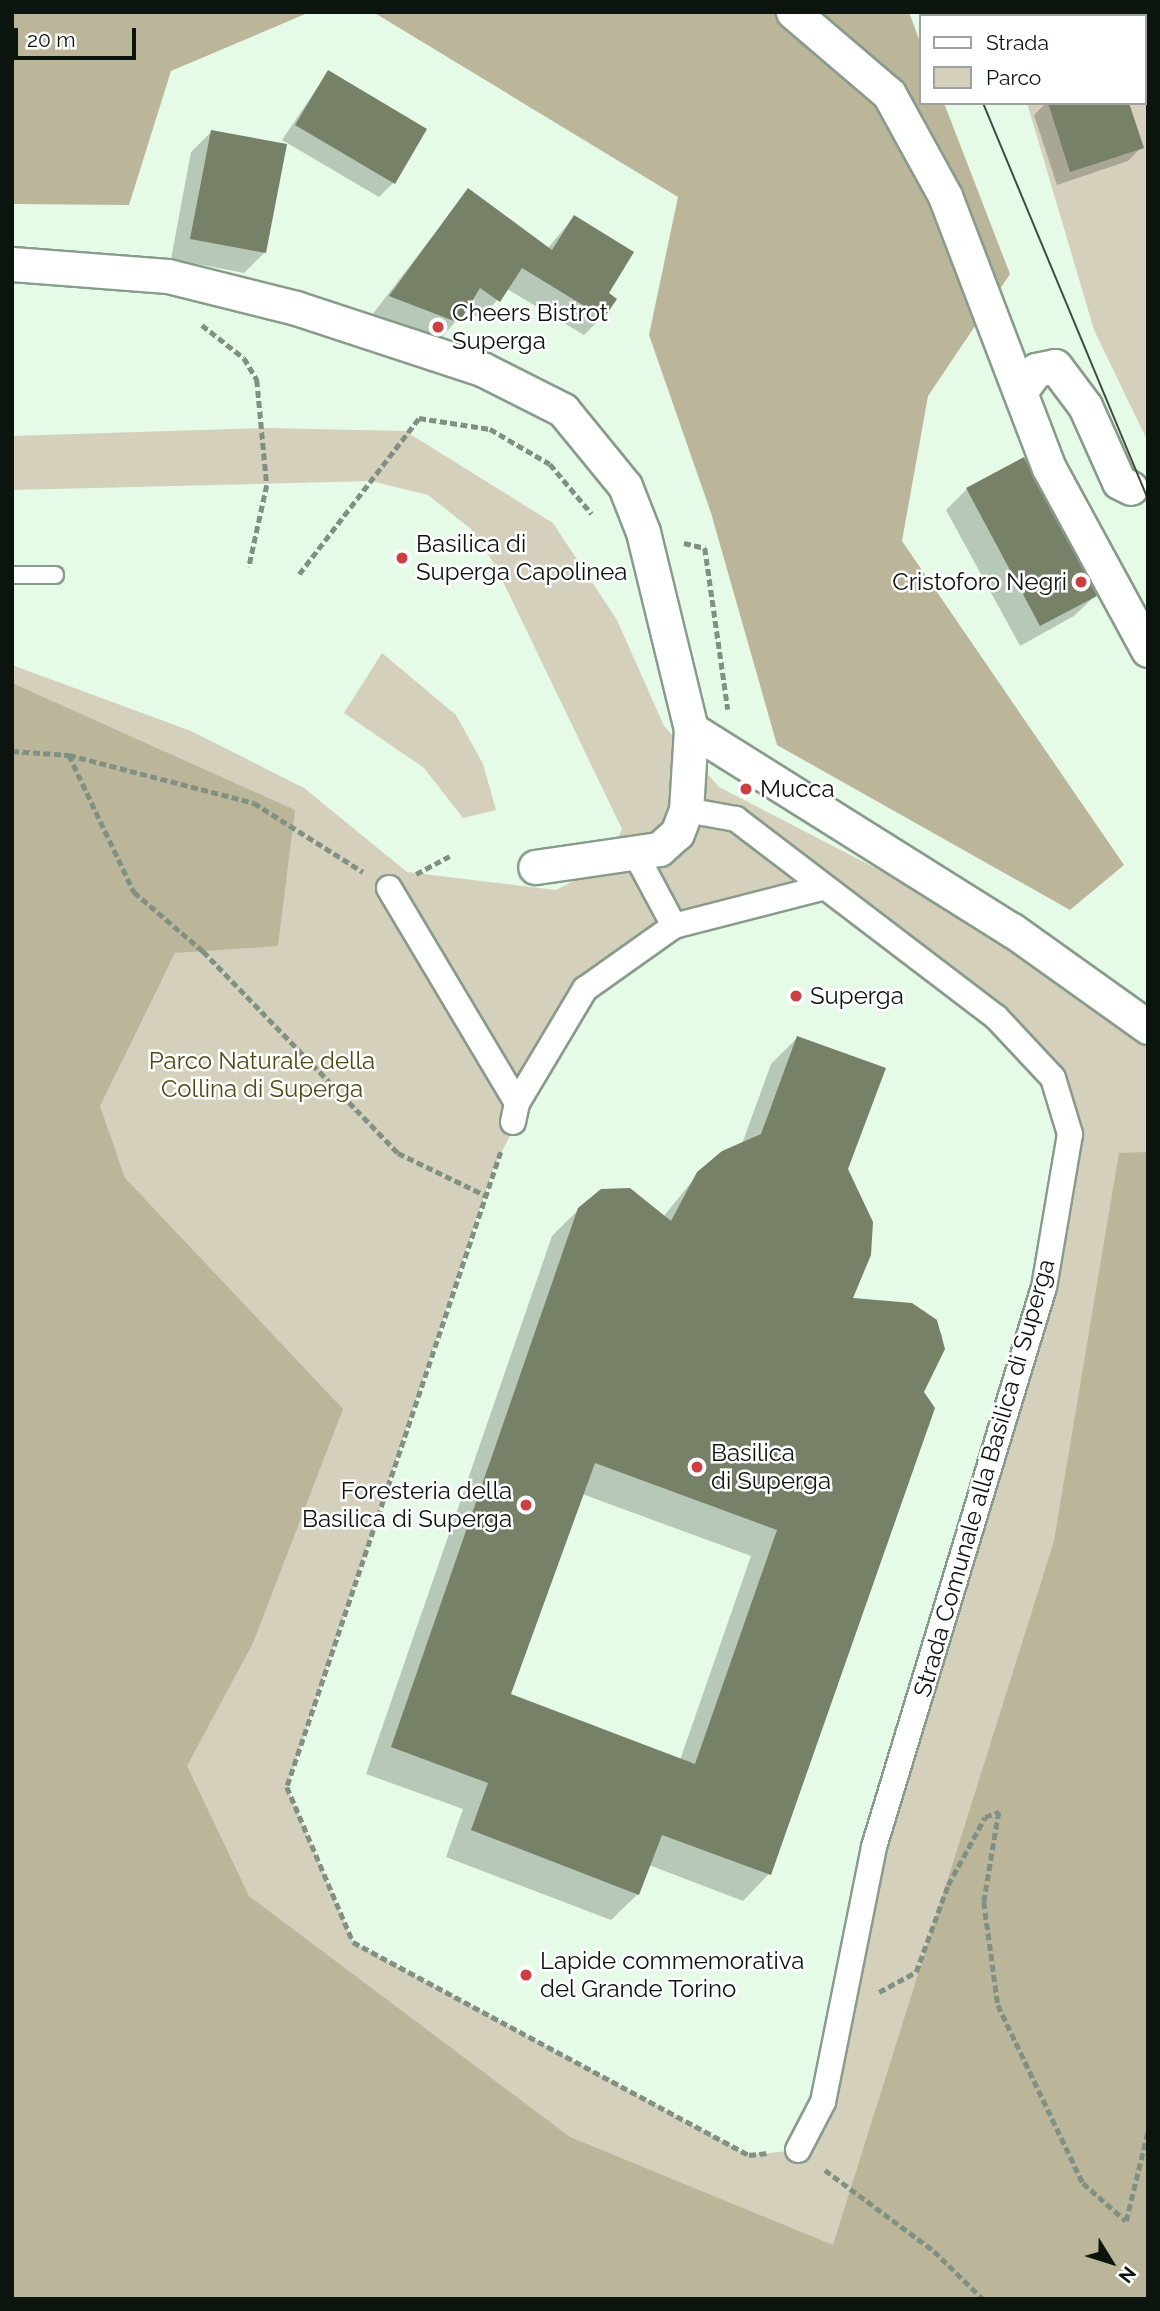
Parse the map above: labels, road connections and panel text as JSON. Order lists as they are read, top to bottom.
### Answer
{
  "streets": {
    "street": ["Strada Comunale alla Basilica di Superga"]
  },
  "parks": ["Parco Naturale della Collina di Superga"],
  "places": [
    "Cheers Bistrot Superga",
    "Basilica di Superga Capolinea",
    "Cristoforo Negri",
    "Mucca",
    "Superga",
    "Basilica di Superga",
    "Foresteria della Basilica di Superga",
    "Lapide commemorativa del Grande Torino"
  ],
  "legend": ["Strada", "Parco"],
  "scale_bar": "20 m",
  "north": "bottom right"
}
